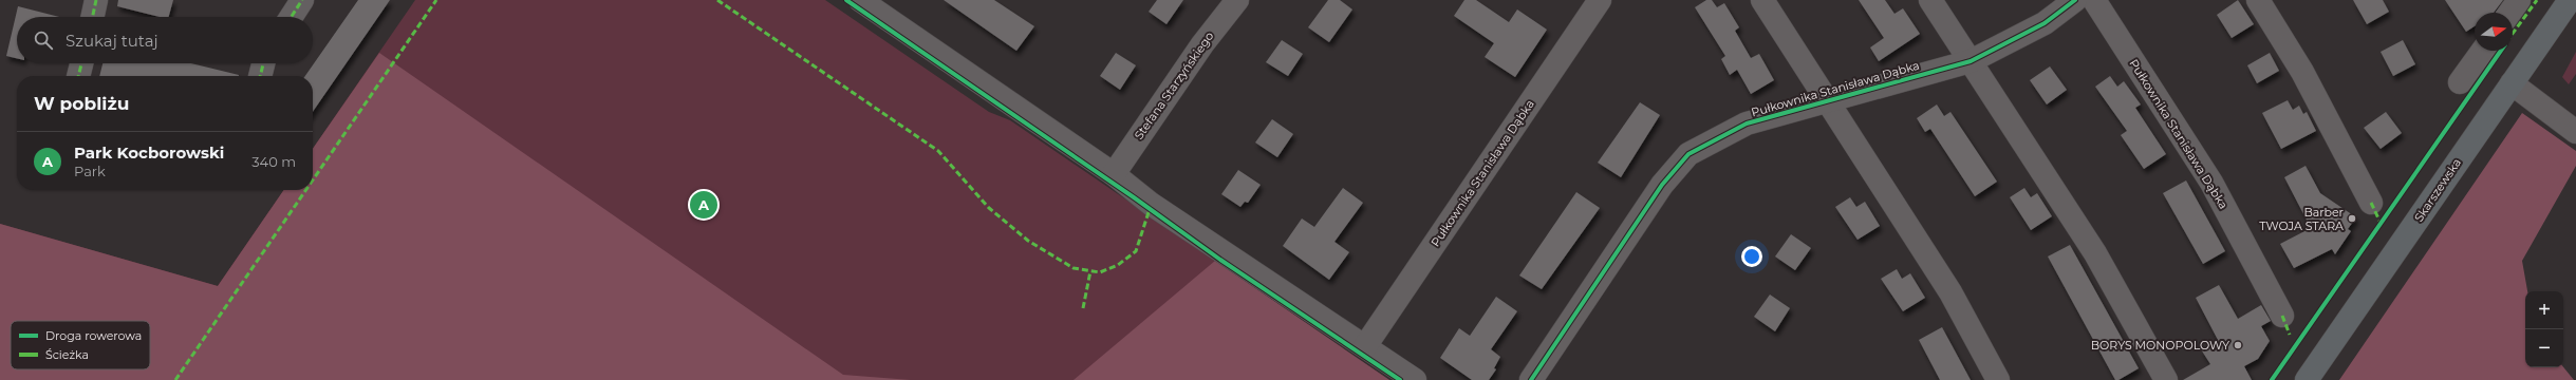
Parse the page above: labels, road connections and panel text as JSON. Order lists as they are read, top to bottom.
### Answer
{
  "streets": {
    "main road": ["Skarszewska"],
    "street": ["Stefana Starzyńskiego", "Pułkownika Stanisława Dąbka"]
  },
  "places": ["Barber TWOJA STARA", "BORYS MONOPOLOWY"],
  "legend": ["Droga rowerowa", "Ścieżka"],
  "north": "right",
  "page": {
    "search": "Szukaj tutaj",
    "heading": "W pobliżu",
    "list": [
      {
        "mark": "A",
        "name": "Park Kocborowski",
        "note": "Park",
        "value": "340 m"
      }
    ],
    "pins": "A",
    "map_buttons": ["+", "−"]
  }
}
